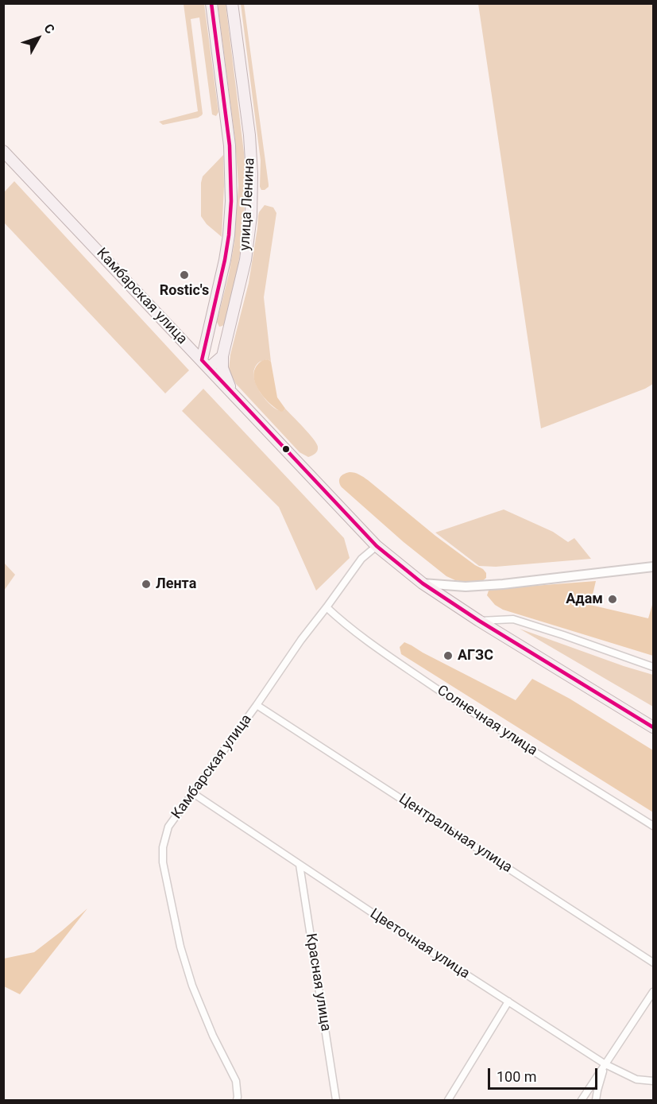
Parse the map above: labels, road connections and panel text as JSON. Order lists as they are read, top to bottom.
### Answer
{
  "streets": {
    "main road": ["улица Ленина", "Камбарская улица"],
    "street": [
      "Солнечная улица",
      "Центральная улица",
      "Цветочная улица",
      "Красная улица"
    ]
  },
  "crossings": [
    ["улица Ленина", "Камбарская улица"],
    ["Камбарская улица", "Солнечная улица"],
    ["Камбарская улица", "Центральная улица"],
    ["Камбарская улица", "Цветочная улица"],
    ["Цветочная улица", "Красная улица"]
  ],
  "places": [
    "Rostic's",
    "Лента",
    "Адам",
    "АГЗС"
  ],
  "scale_bar": "100 m",
  "north": "top right"
}
